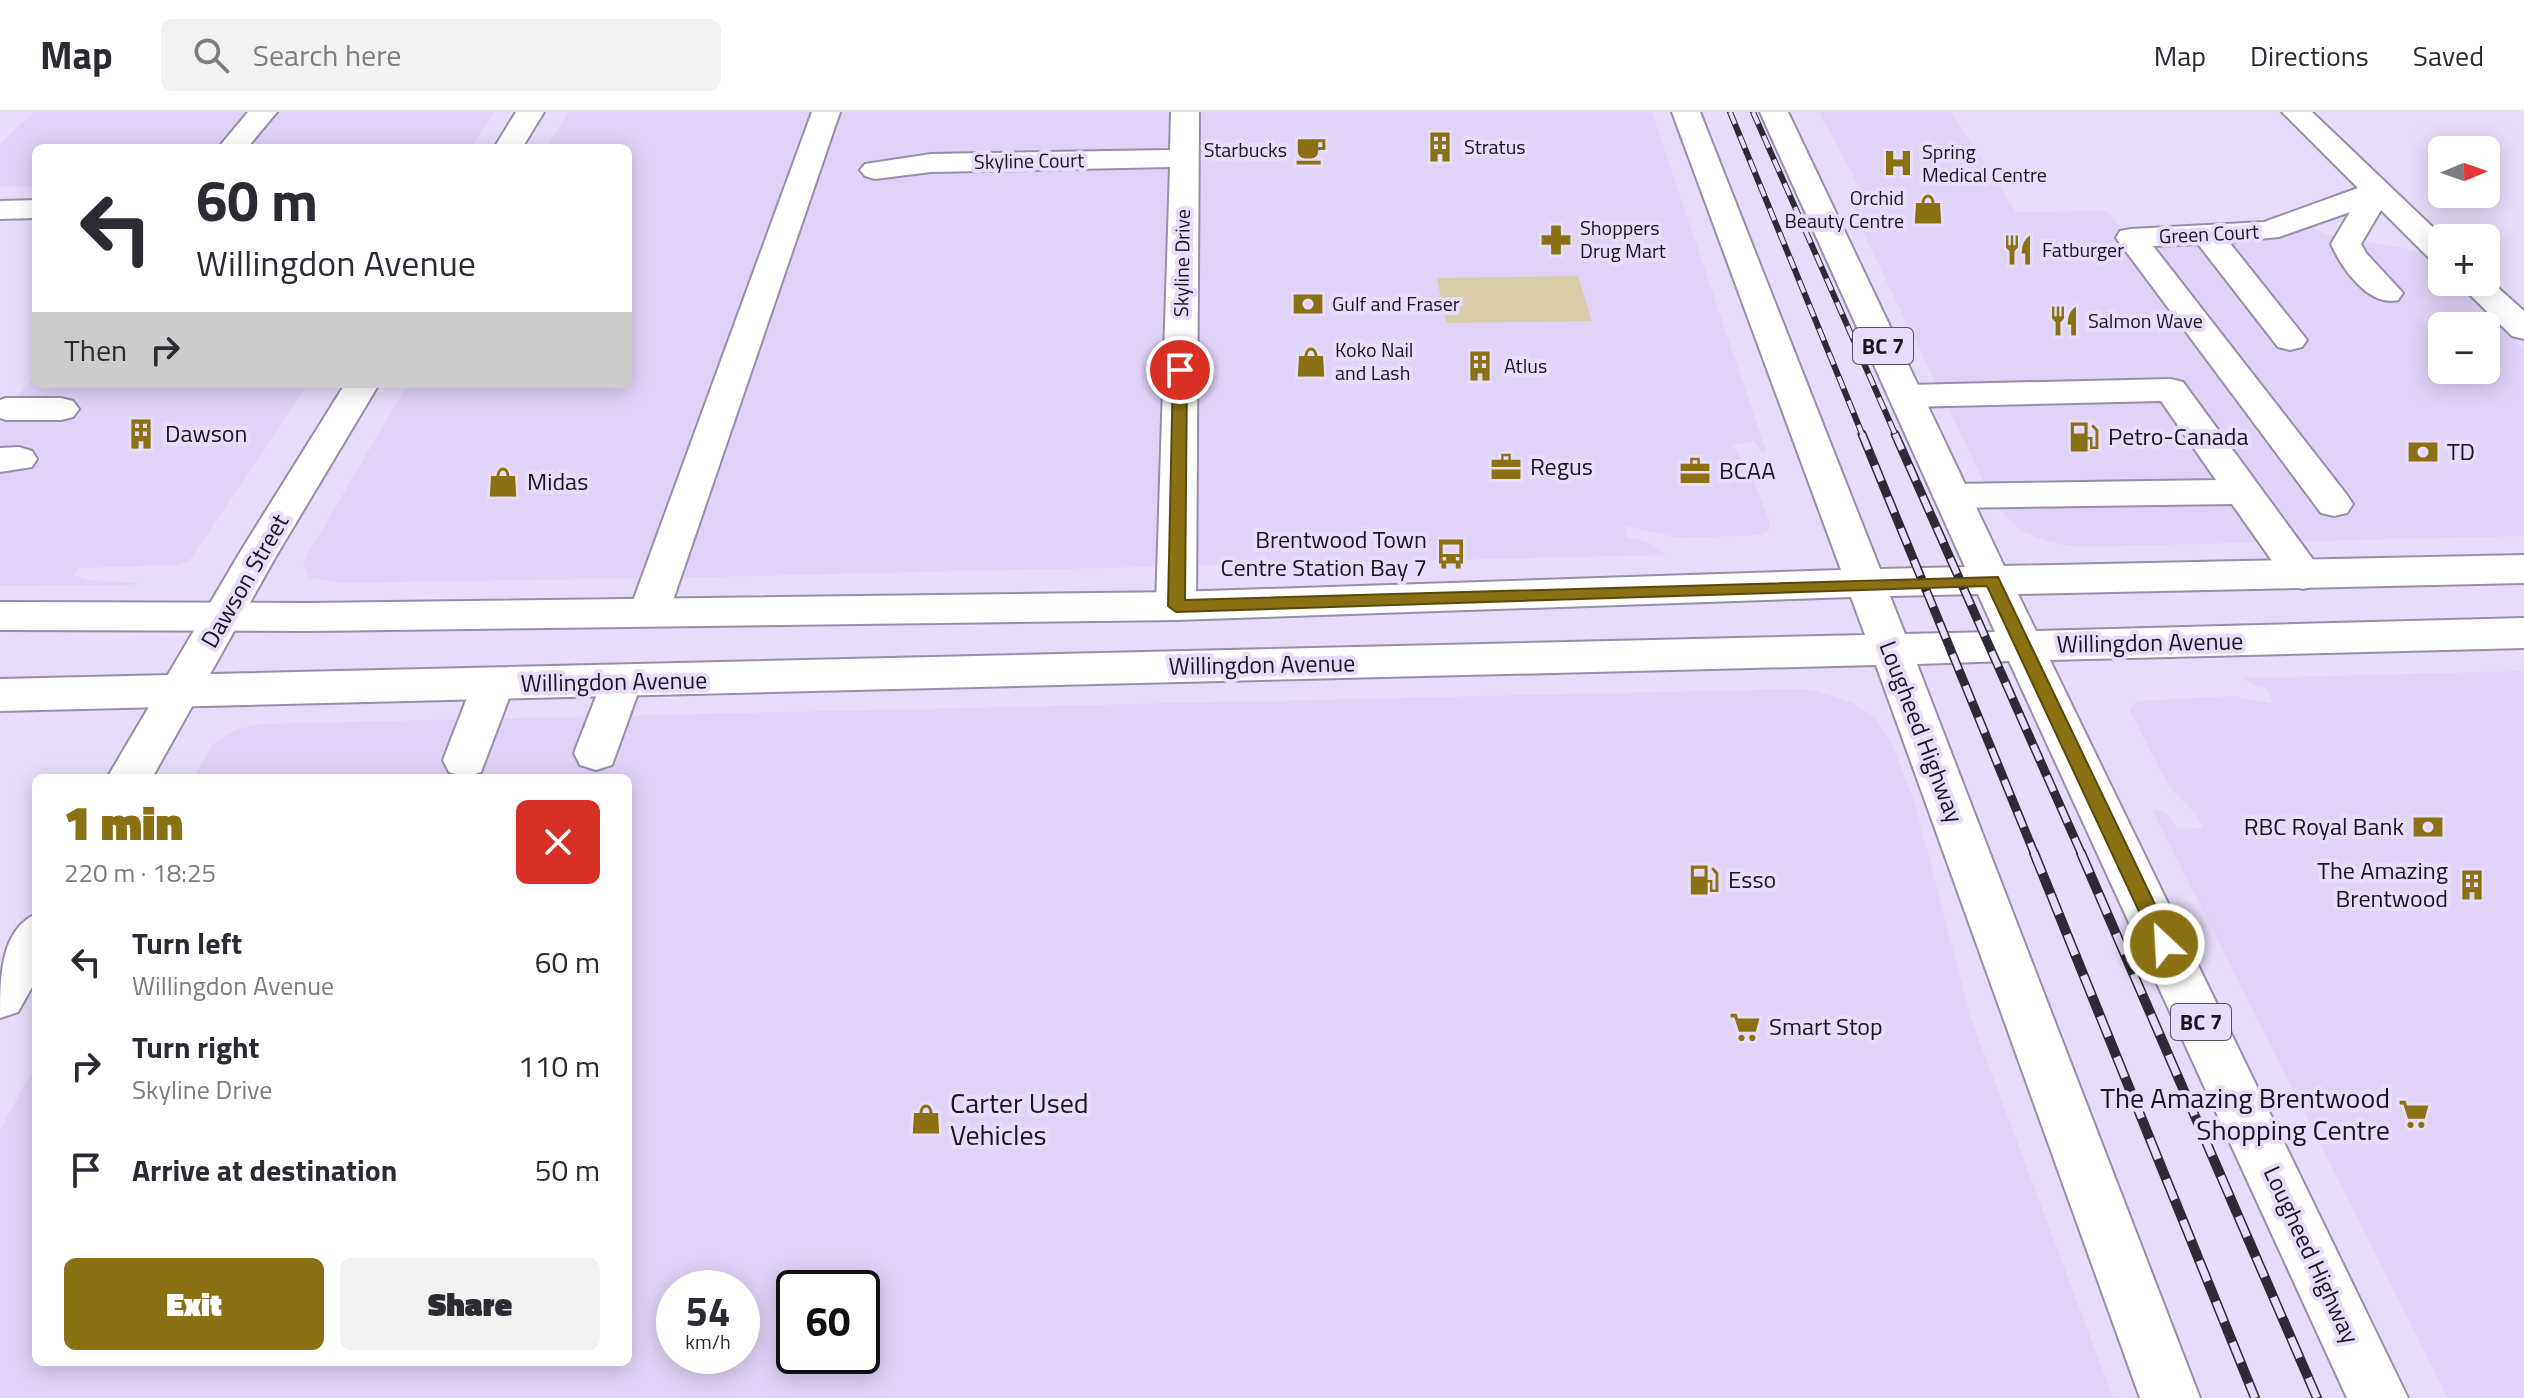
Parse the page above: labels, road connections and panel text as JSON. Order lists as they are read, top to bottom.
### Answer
{
  "streets": {
    "main road": [
      "Skyline Court",
      "Green Court",
      "Skyline Drive",
      "BC 7",
      "Dawson Street",
      "Willingdon Avenue",
      "Lougheed Highway"
    ]
  },
  "crossings": [
    ["Skyline Court", "Skyline Drive"],
    ["Dawson Street", "Willingdon Avenue"],
    ["Willingdon Avenue", "Lougheed Highway"]
  ],
  "places": {
    "building": [
      "Stratus",
      "Atlus",
      "Dawson",
      "The Amazing Brentwood"
    ],
    "cafe": ["Starbucks"],
    "hospital": ["Spring Medical Centre"],
    "shop": [
      "Orchid Beauty Centre",
      "Koko Nail and Lash",
      "Midas",
      "Carter Used Vehicles"
    ],
    "pharmacy": ["Shoppers Drug Mart"],
    "restaurant": ["Fatburger", "Salmon Wave"],
    "bank": ["Gulf and Fraser", "TD", "RBC Royal Bank"],
    "fuel station": ["Petro-Canada", "Esso"],
    "office": ["Regus", "BCAA"],
    "bus stop": ["Brentwood Town Centre Station Bay 7"],
    "supermarket": ["Smart Stop", "The Amazing Brentwood Shopping Centre"]
  },
  "north": "right",
  "page": {
    "header": "Map",
    "search": "Search here",
    "nav": ["Map", "Directions", "Saved"],
    "map_buttons": ["+", "−"],
    "turn": ["60 m", "Willingdon Avenue"],
    "then": "Then",
    "heading": ["1 min", "220 m · 18:25"],
    "list": [
      {
        "name": "Turn left",
        "note": "Willingdon Avenue",
        "value": "60 m"
      },
      {
        "name": "Turn right",
        "note": "Skyline Drive",
        "value": "110 m"
      },
      {
        "name": "Arrive at destination",
        "value": "50 m"
      }
    ],
    "buttons": ["Exit", "Share"],
    "speed": "54 km/h",
    "limit": "60"
  }
}
